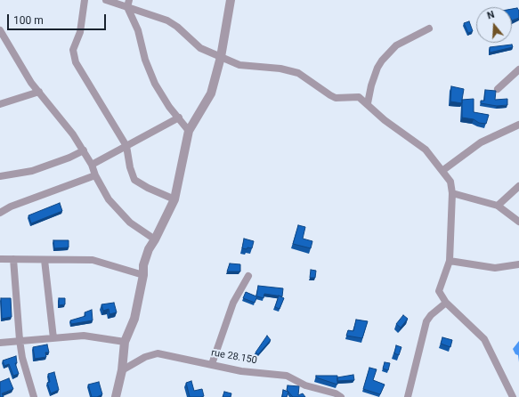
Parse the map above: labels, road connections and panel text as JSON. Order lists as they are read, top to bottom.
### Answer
{
  "streets": {
    "street": ["rue 28.150"]
  },
  "scale_bar": "100 m",
  "north": "top"
}
